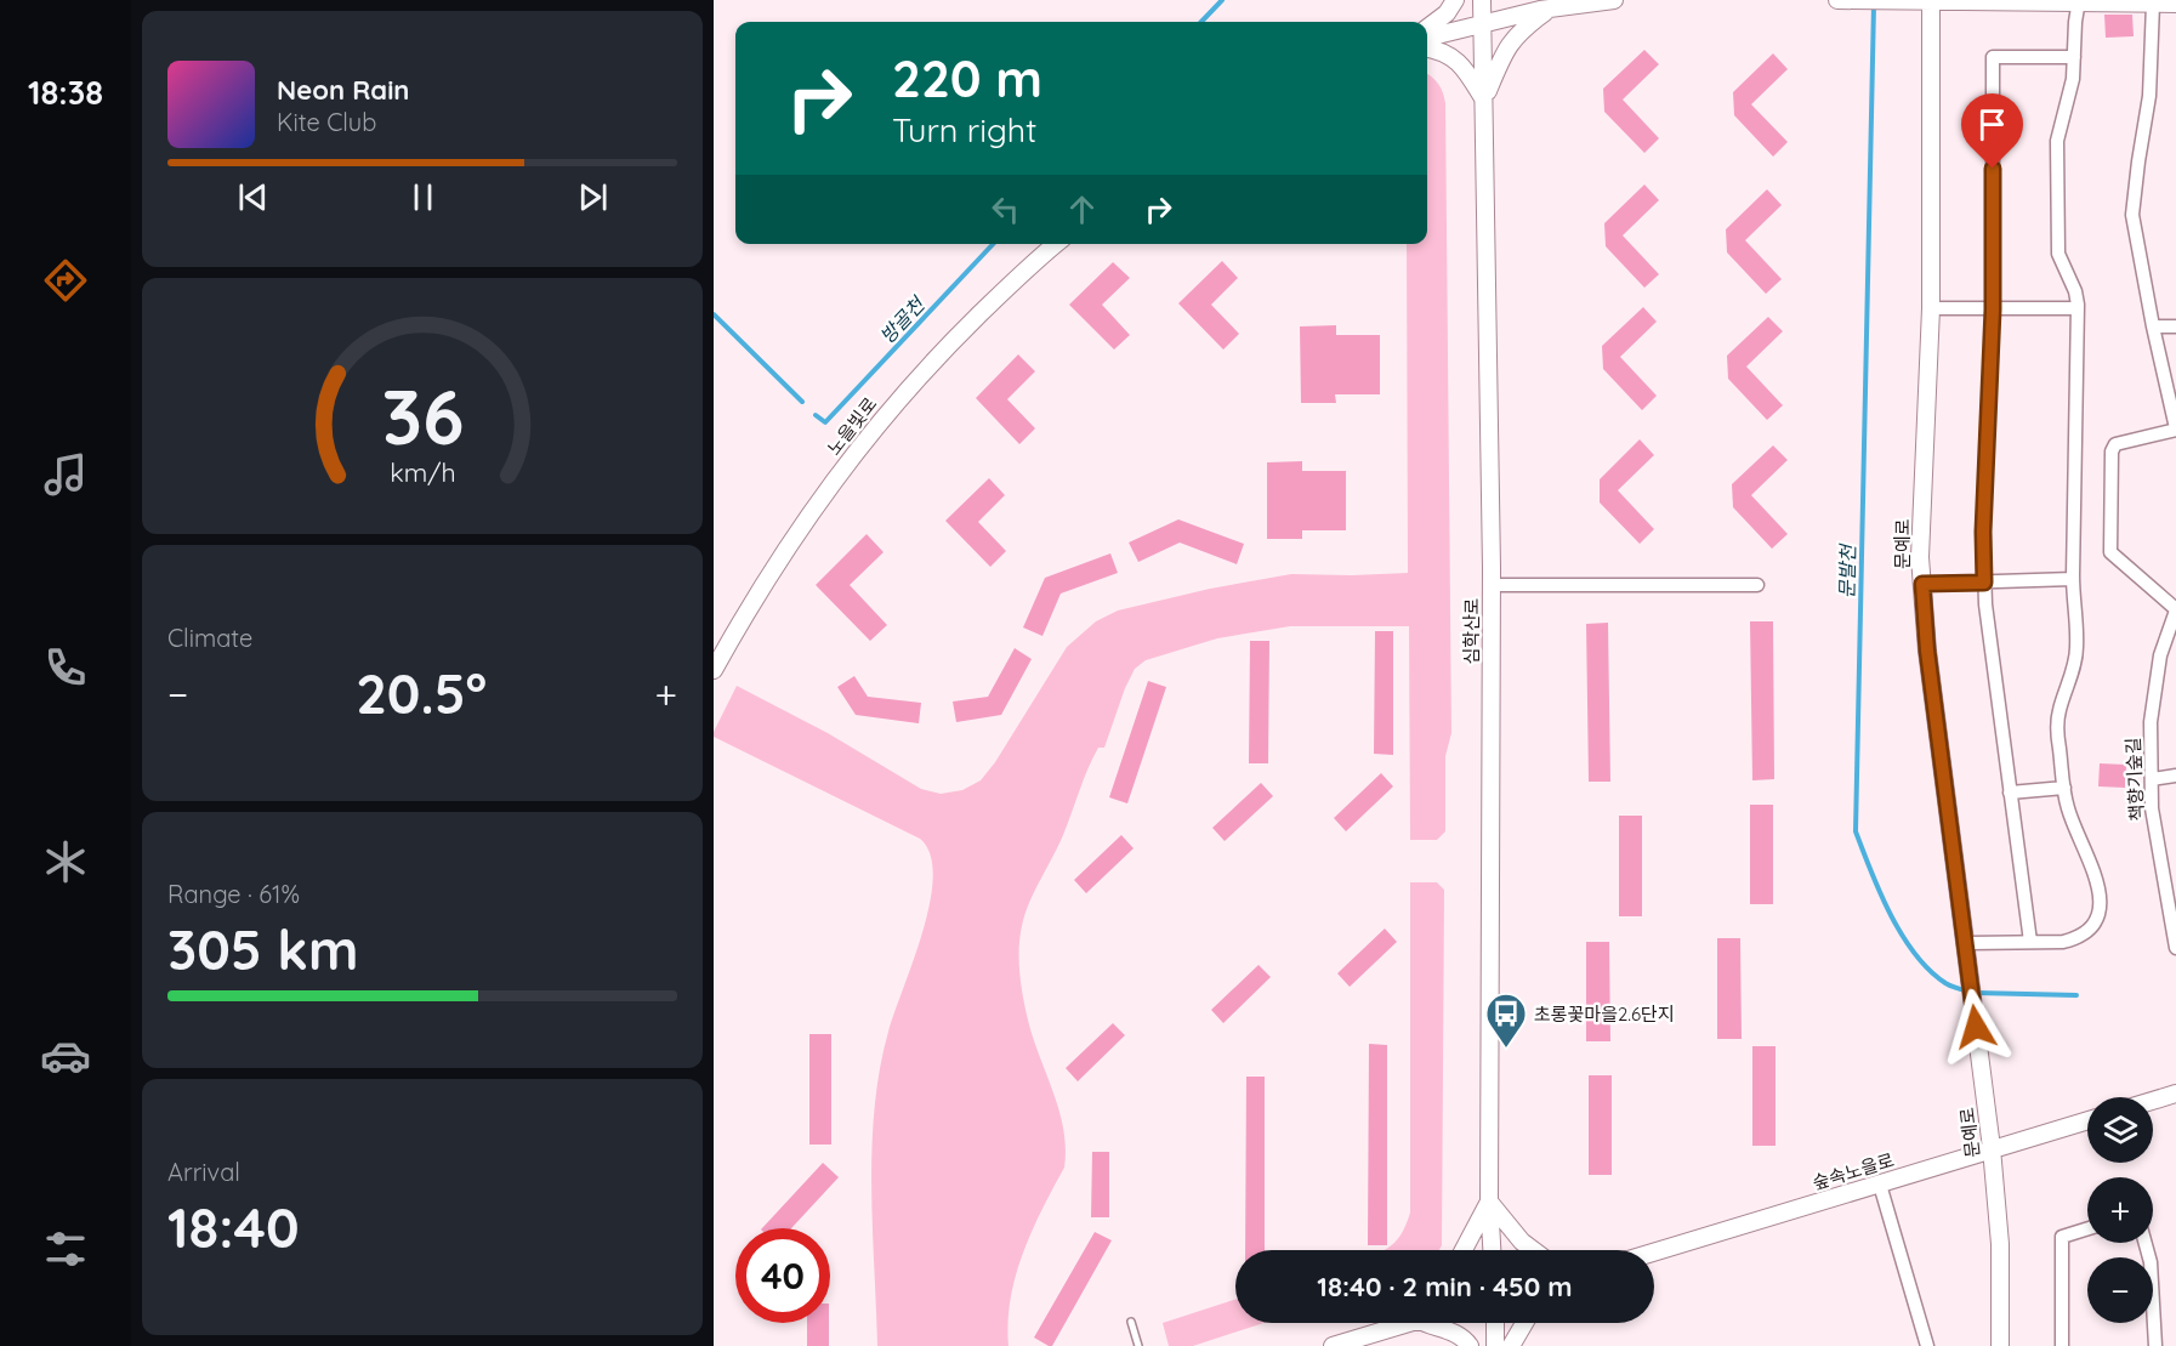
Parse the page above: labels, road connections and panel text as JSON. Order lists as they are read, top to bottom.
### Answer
{
  "streets": {
    "street": [
      "노을빛로",
      "문예로",
      "심학산로",
      "책향기숲길",
      "숲속노을로"
    ]
  },
  "crossings": [
    ["문예로", "숲속노을로"]
  ],
  "water": ["방골천", "문발천"],
  "places": {
    "bus stop": ["초롱꽃마을2.6단지"]
  },
  "page": {
    "tabs": "18:38",
    "turn": ["220 m", "Turn right"],
    "song": ["Neon Rain", "Kite Club"],
    "tile": [
      "Climate",
      ["Range · 61%", "305 km"],
      ["Arrival", "18:40"]
    ],
    "heat": ["−", "20.5°", "+"],
    "map_buttons": ["+", "−"],
    "limit": "40",
    "trip": "18:40 · 2 min · 450 m",
    "gauge": ["36", "km/h"]
  }
}
